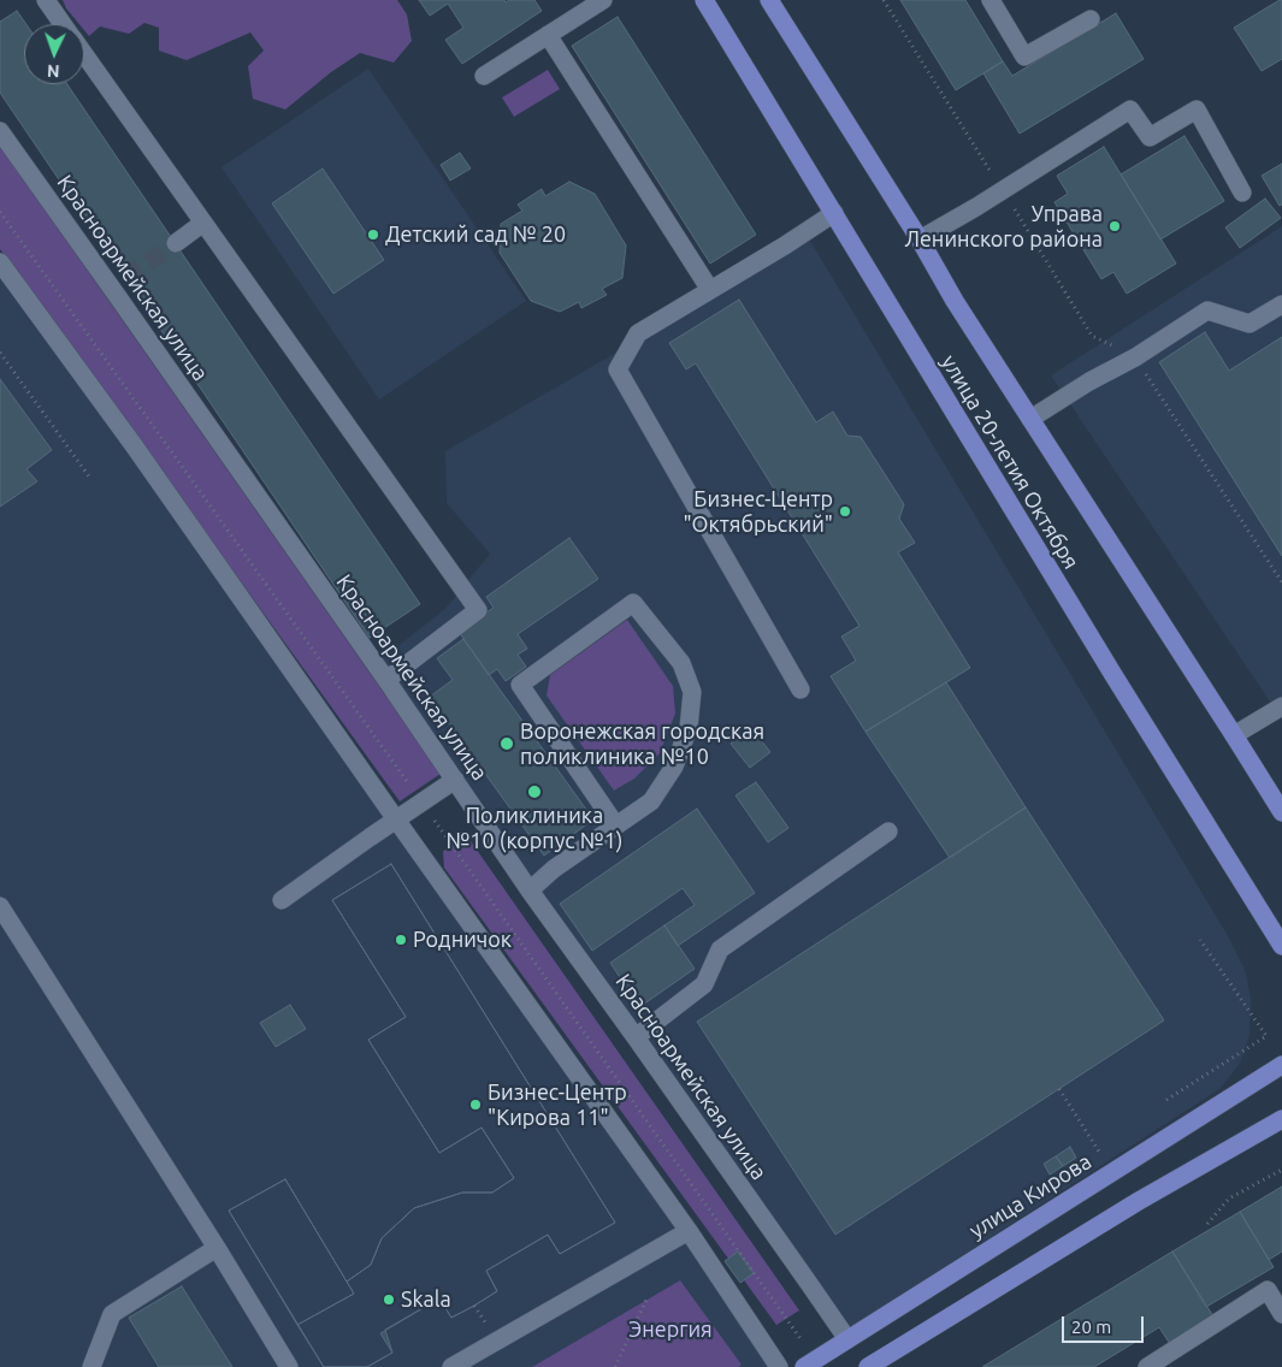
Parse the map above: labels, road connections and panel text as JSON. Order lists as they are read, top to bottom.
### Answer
{
  "streets": {
    "main road": ["улица 20-летия Октября", "улица Кирова"],
    "street": ["Красноармейская улица"]
  },
  "crossings": [
    ["Красноармейская улица", "улица Кирова"]
  ],
  "parks": ["Энергия"],
  "places": [
    "Управа Ленинского района",
    "Детский сад № 20",
    "Бизнес-Центр \"Октябрьский\"",
    "Воронежская городская поликлиника №10",
    "Поликлиника №10 (корпус №1)",
    "Родничок",
    "Бизнес-Центр \"Кирова 11\"",
    "Skala"
  ],
  "scale_bar": "20 m",
  "north": "bottom"
}
